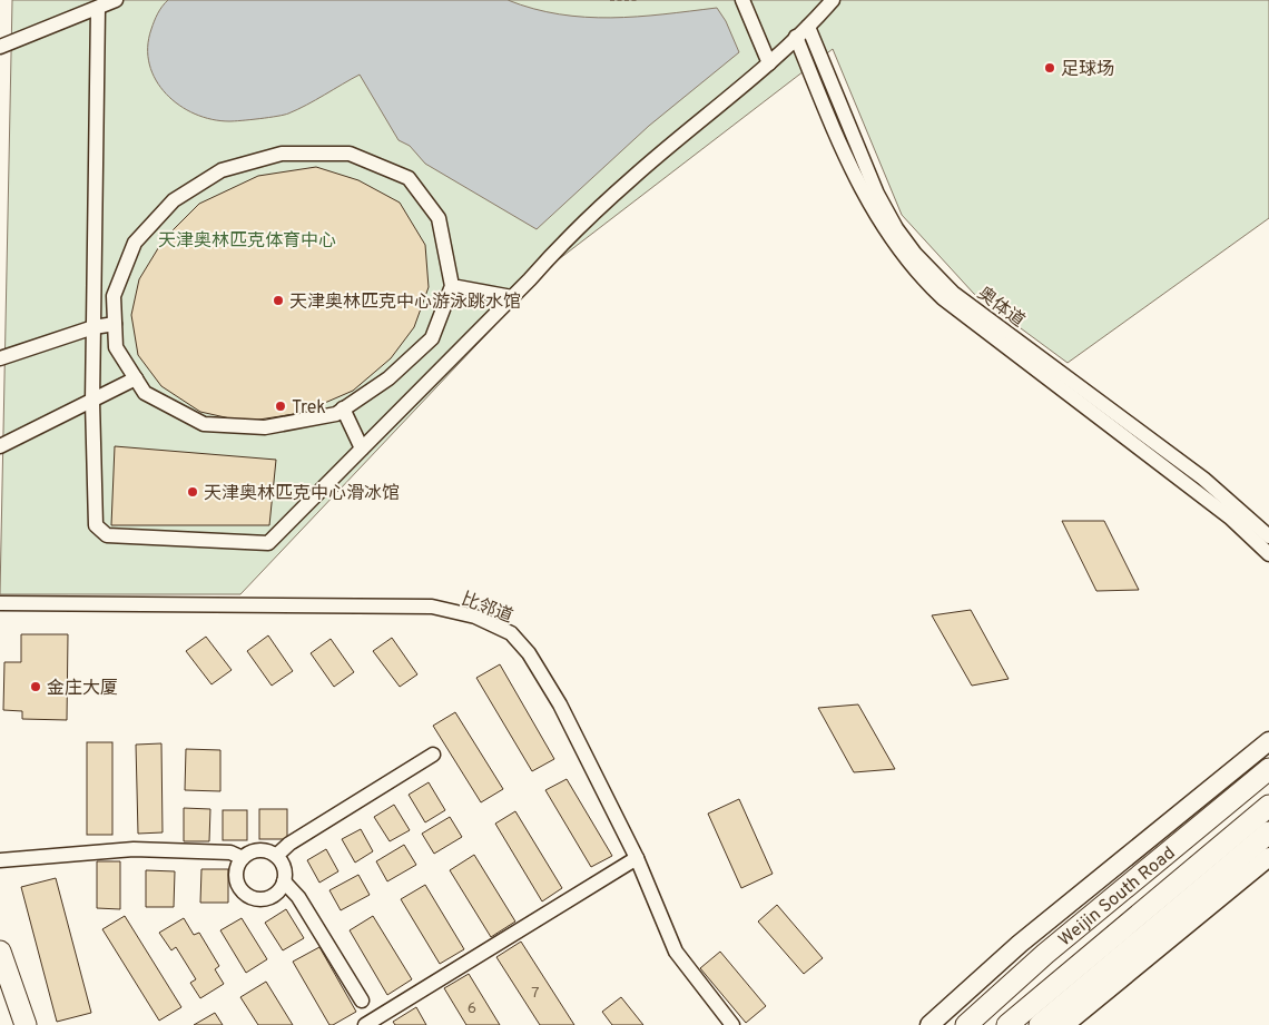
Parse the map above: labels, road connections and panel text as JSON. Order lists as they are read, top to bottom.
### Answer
{
  "streets": {
    "highway": ["Weijin South Road"],
    "street": ["奥体道", "比邻道"]
  },
  "parks": ["天津奥林匹克体育中心"],
  "places": [
    "足球场",
    "天津奥林匹克中心游泳跳水馆",
    "Trek",
    "天津奥林匹克中心滑冰馆",
    "金庄大厦"
  ],
  "house_numbers": ["7", "6"]
}
